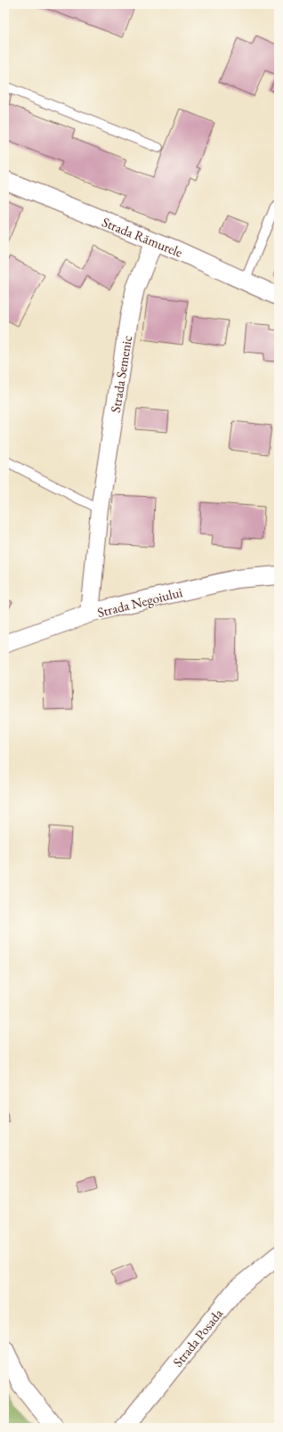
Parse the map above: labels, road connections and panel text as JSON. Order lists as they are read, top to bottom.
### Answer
{
  "streets": {
    "street": [
      "Strada Rămurele",
      "Strada Semenic",
      "Strada Negoiului",
      "Strada Posada"
    ]
  },
  "crossings": [
    ["Strada Rămurele", "Strada Semenic"],
    ["Strada Semenic", "Strada Negoiului"]
  ]
}
